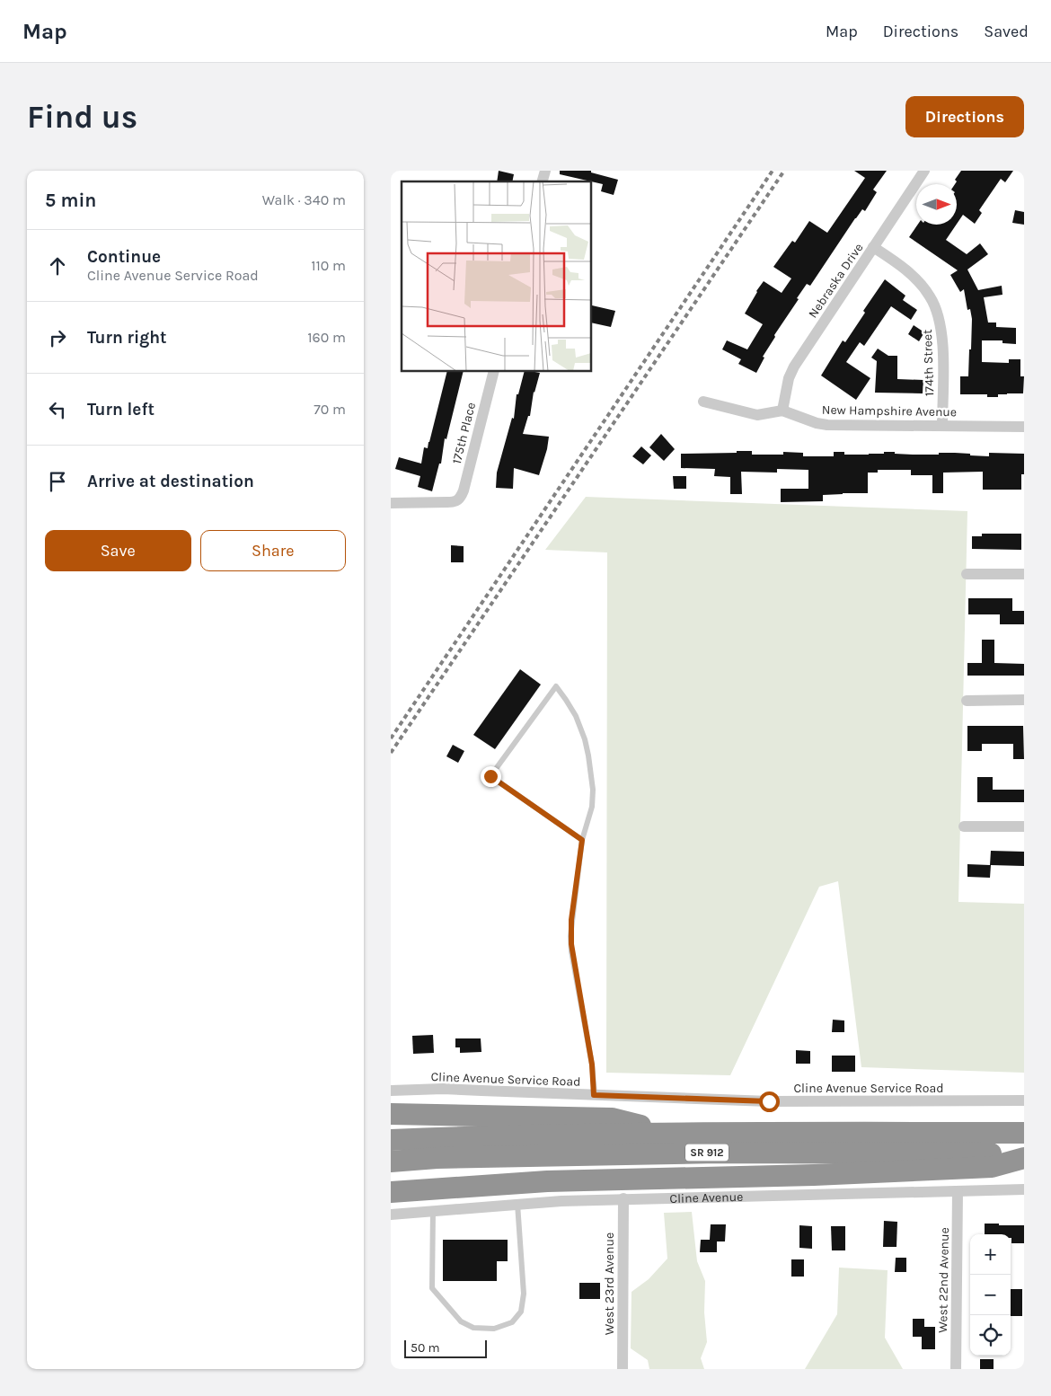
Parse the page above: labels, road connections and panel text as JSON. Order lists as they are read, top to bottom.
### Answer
{
  "streets": {
    "highway": ["SR 912"],
    "street": [
      "Nebraska Drive",
      "174th Street",
      "New Hampshire Avenue",
      "175th Place",
      "Cline Avenue Service Road",
      "Cline Avenue",
      "West 22nd Avenue",
      "West 23rd Avenue"
    ]
  },
  "crossings": [
    ["Nebraska Drive", "174th Street"],
    ["Nebraska Drive", "New Hampshire Avenue"],
    ["174th Street", "New Hampshire Avenue"],
    ["Cline Avenue", "West 22nd Avenue"],
    ["Cline Avenue", "West 23rd Avenue"]
  ],
  "scale_bar": "50 m",
  "north": "right",
  "page": {
    "header": "Map",
    "nav": ["Map", "Directions", "Saved"],
    "buttons": [
      "Directions",
      ["Save", "Share"]
    ],
    "title": "Find us",
    "heading": ["5 min", "Walk · 340 m"],
    "list": [
      ["Continue", "Cline Avenue Service Road", "110 m"],
      ["Turn right", "160 m"],
      ["Turn left", "70 m"],
      "Arrive at destination"
    ],
    "map_buttons": ["+", "−"],
    "scale": "50 m"
  }
}
